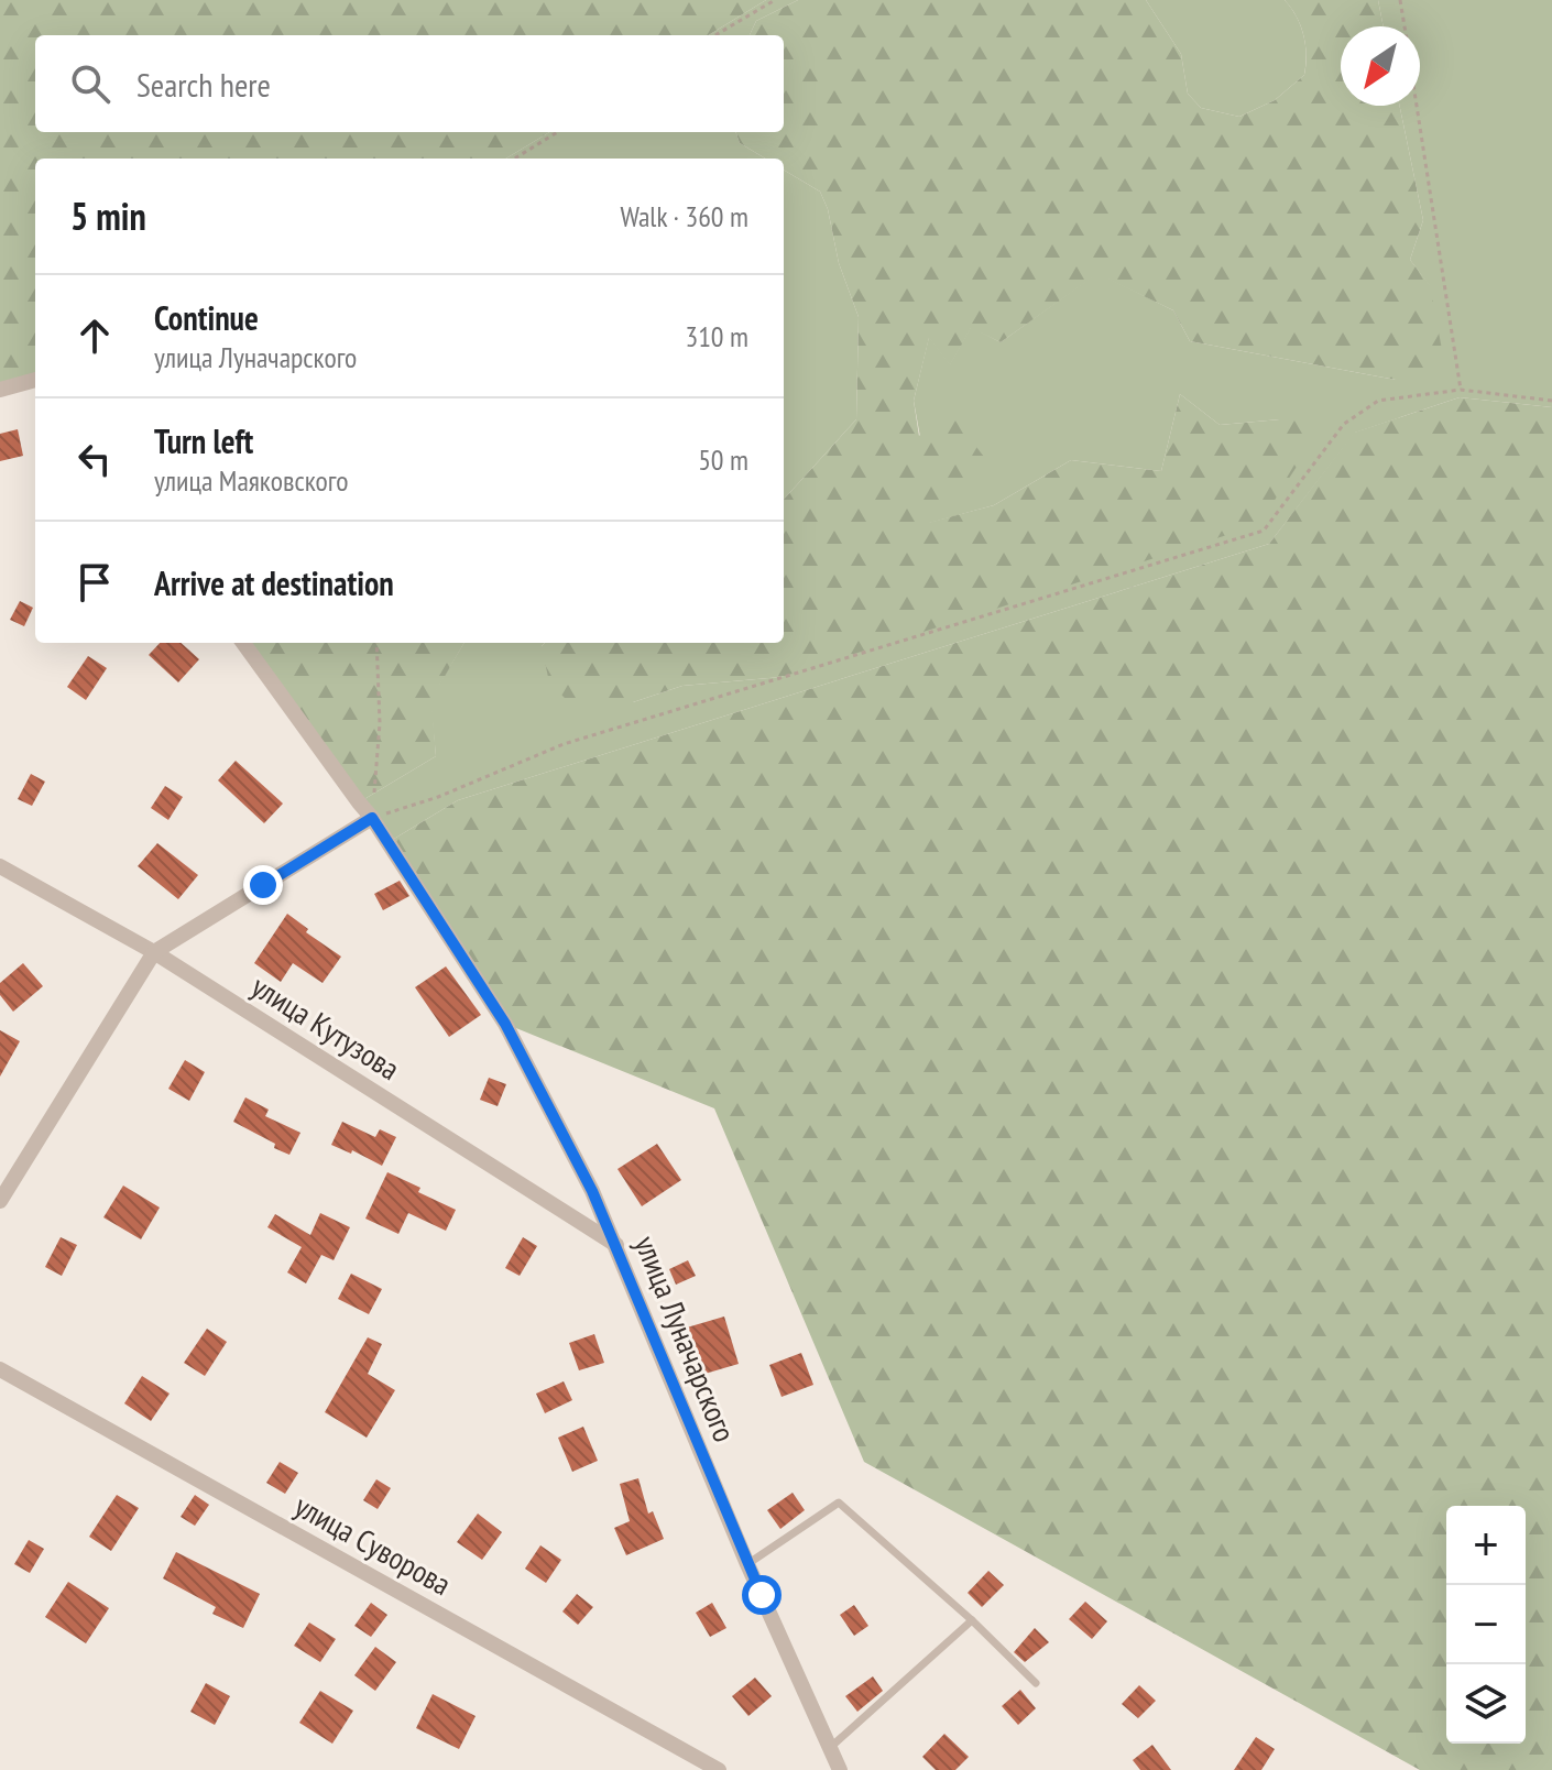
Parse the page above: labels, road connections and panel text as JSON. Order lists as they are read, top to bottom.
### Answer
{
  "streets": {
    "street": ["улица Кутузова", "улица Луначарского", "улица Суворова"]
  },
  "crossings": [
    ["улица Кутузова", "улица Луначарского"]
  ],
  "north": "bottom left",
  "page": {
    "search": "Search here",
    "heading": ["5 min", "Walk · 360 m"],
    "list": [
      ["Continue", "улица Луначарского", "310 m"],
      ["Turn left", "улица Маяковского", "50 m"],
      "Arrive at destination"
    ],
    "map_buttons": ["+", "−"]
  }
}
